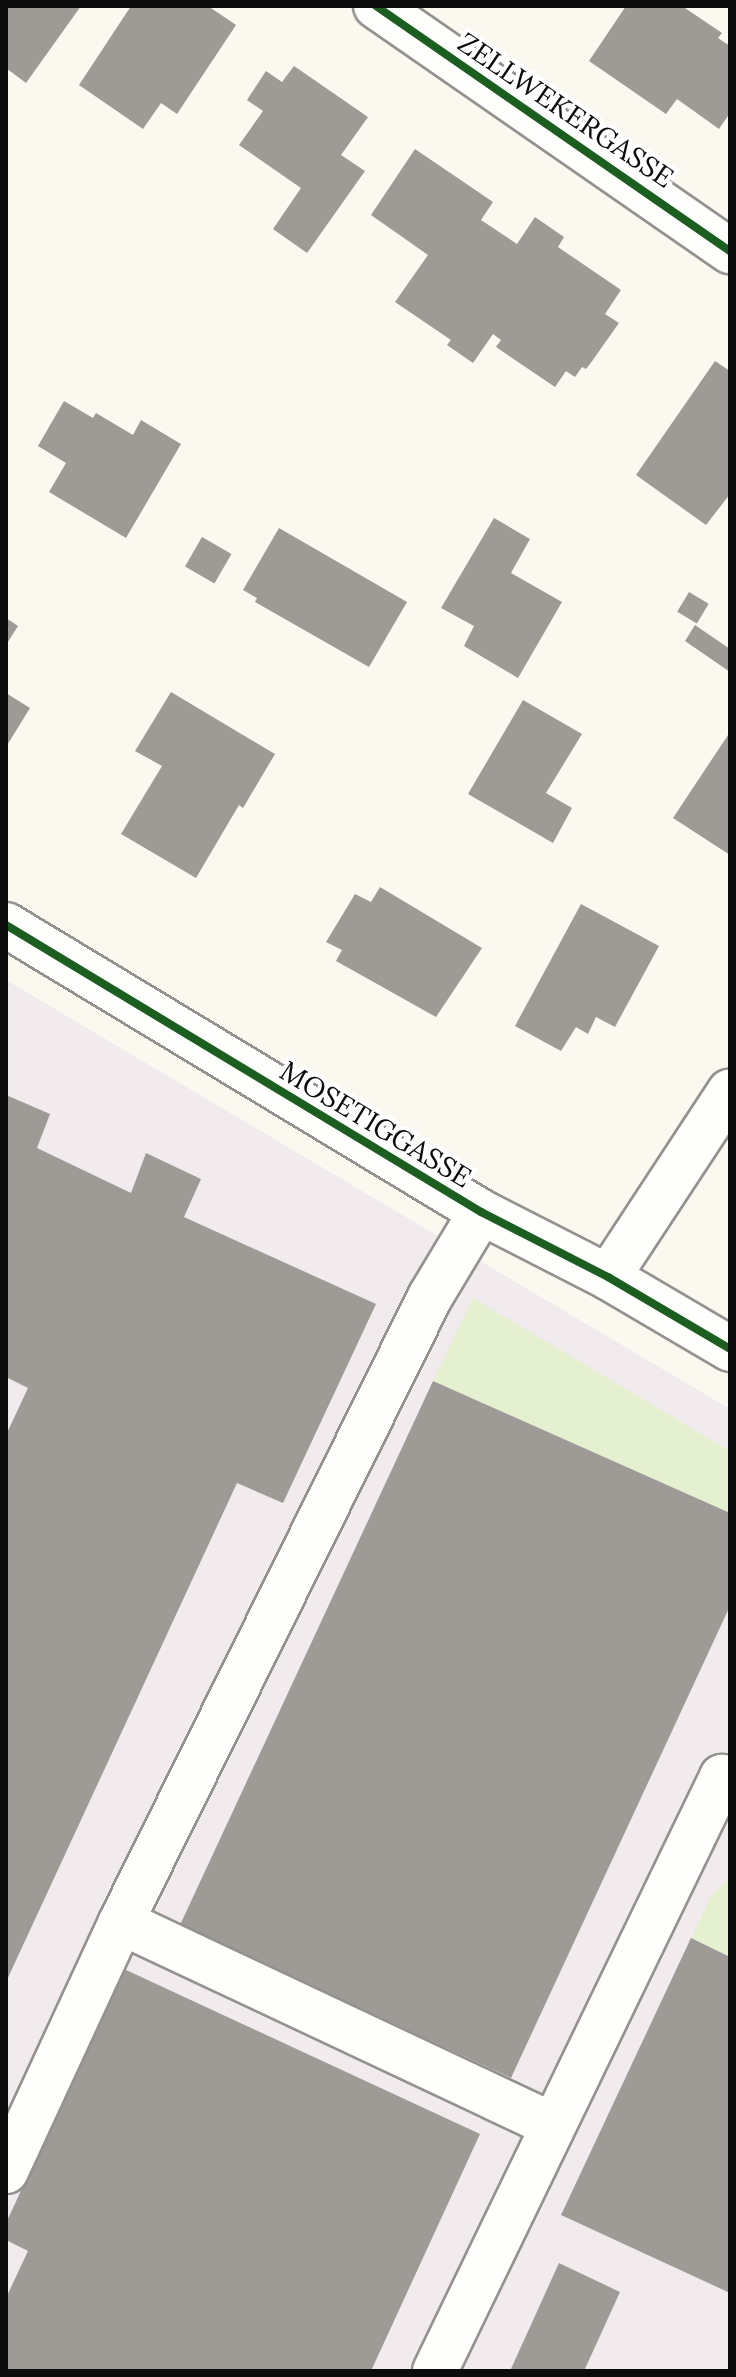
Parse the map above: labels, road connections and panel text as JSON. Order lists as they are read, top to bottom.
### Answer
{
  "streets": {
    "street": ["ZELLWEKERGASSE", "MOSETIGGASSE"]
  }
}
